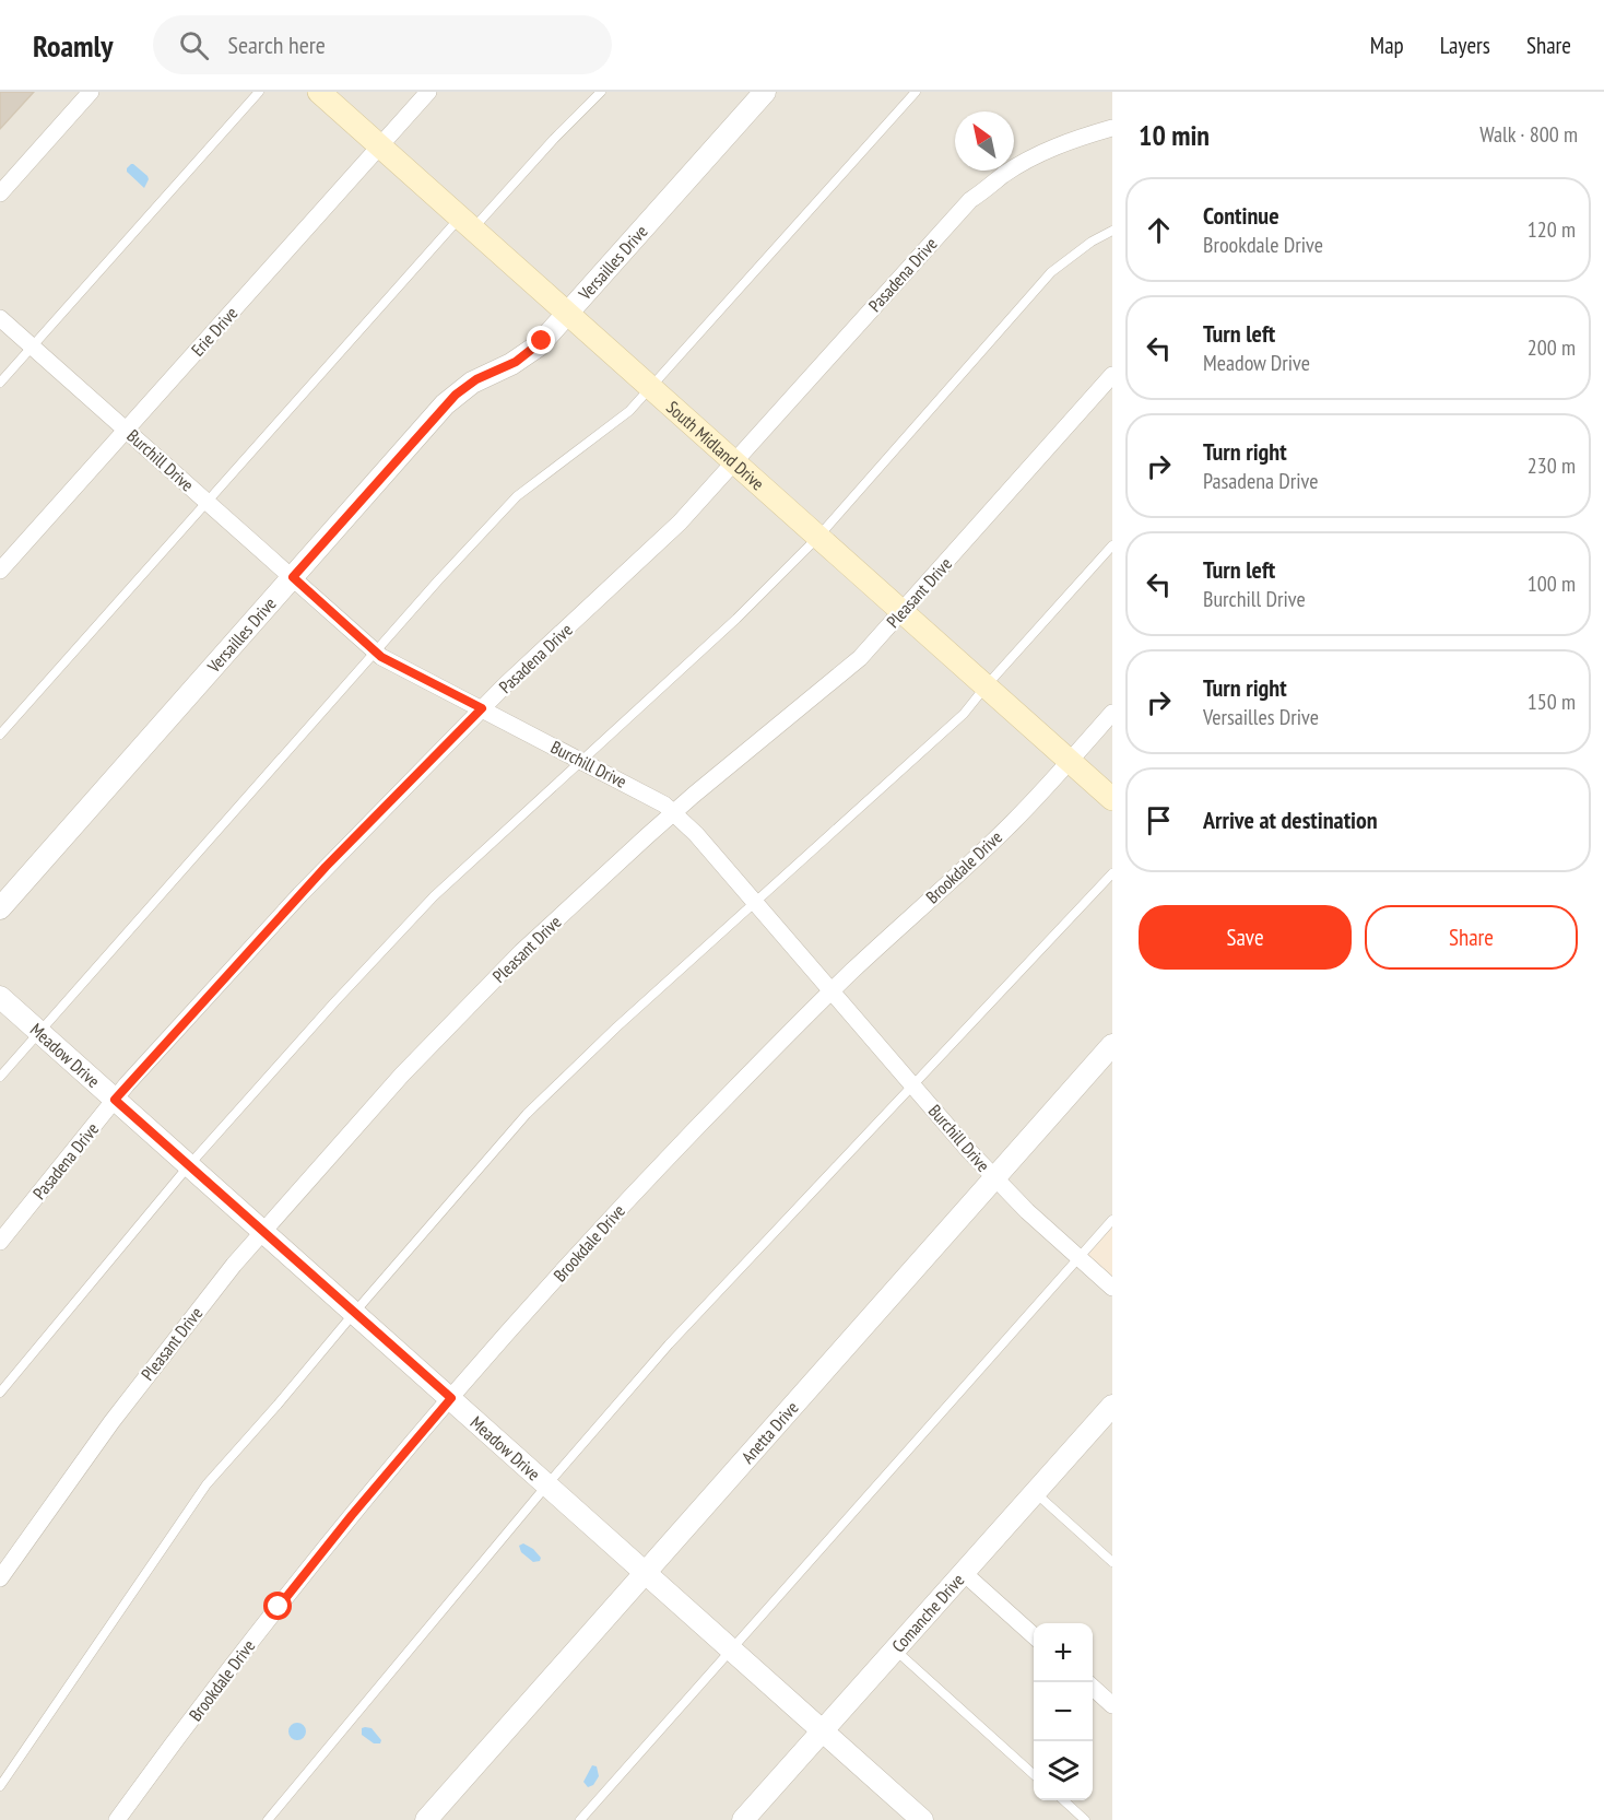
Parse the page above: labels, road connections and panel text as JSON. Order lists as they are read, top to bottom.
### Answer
{
  "streets": {
    "main road": ["South Midland Drive"],
    "street": [
      "Versailles Drive",
      "Pasadena Drive",
      "Erie Drive",
      "Burchill Drive",
      "Pleasant Drive",
      "Brookdale Drive",
      "Meadow Drive",
      "Anetta Drive",
      "Comanche Drive"
    ]
  },
  "crossings": [
    ["Versailles Drive", "South Midland Drive"],
    ["Versailles Drive", "Burchill Drive"],
    ["Pasadena Drive", "South Midland Drive"],
    ["Pasadena Drive", "Burchill Drive"],
    ["Pasadena Drive", "Meadow Drive"],
    ["Erie Drive", "South Midland Drive"],
    ["Erie Drive", "Burchill Drive"],
    ["South Midland Drive", "Pleasant Drive"],
    ["South Midland Drive", "Brookdale Drive"],
    ["Burchill Drive", "Pleasant Drive"],
    ["Burchill Drive", "Brookdale Drive"],
    ["Burchill Drive", "Anetta Drive"],
    ["Pleasant Drive", "Meadow Drive"],
    ["Brookdale Drive", "Meadow Drive"],
    ["Meadow Drive", "Anetta Drive"],
    ["Meadow Drive", "Comanche Drive"]
  ],
  "north": "top left",
  "page": {
    "header": "Roamly",
    "search": "Search here",
    "nav": ["Map", "Layers", "Share"],
    "heading": ["10 min", "Walk · 800 m"],
    "list": [
      ["Continue", "Brookdale Drive", "120 m"],
      ["Turn left", "Meadow Drive", "200 m"],
      ["Turn right", "Pasadena Drive", "230 m"],
      ["Turn left", "Burchill Drive", "100 m"],
      ["Turn right", "Versailles Drive", "150 m"],
      "Arrive at destination"
    ],
    "buttons": ["Save", "Share"],
    "map_buttons": ["+", "−"]
  }
}
